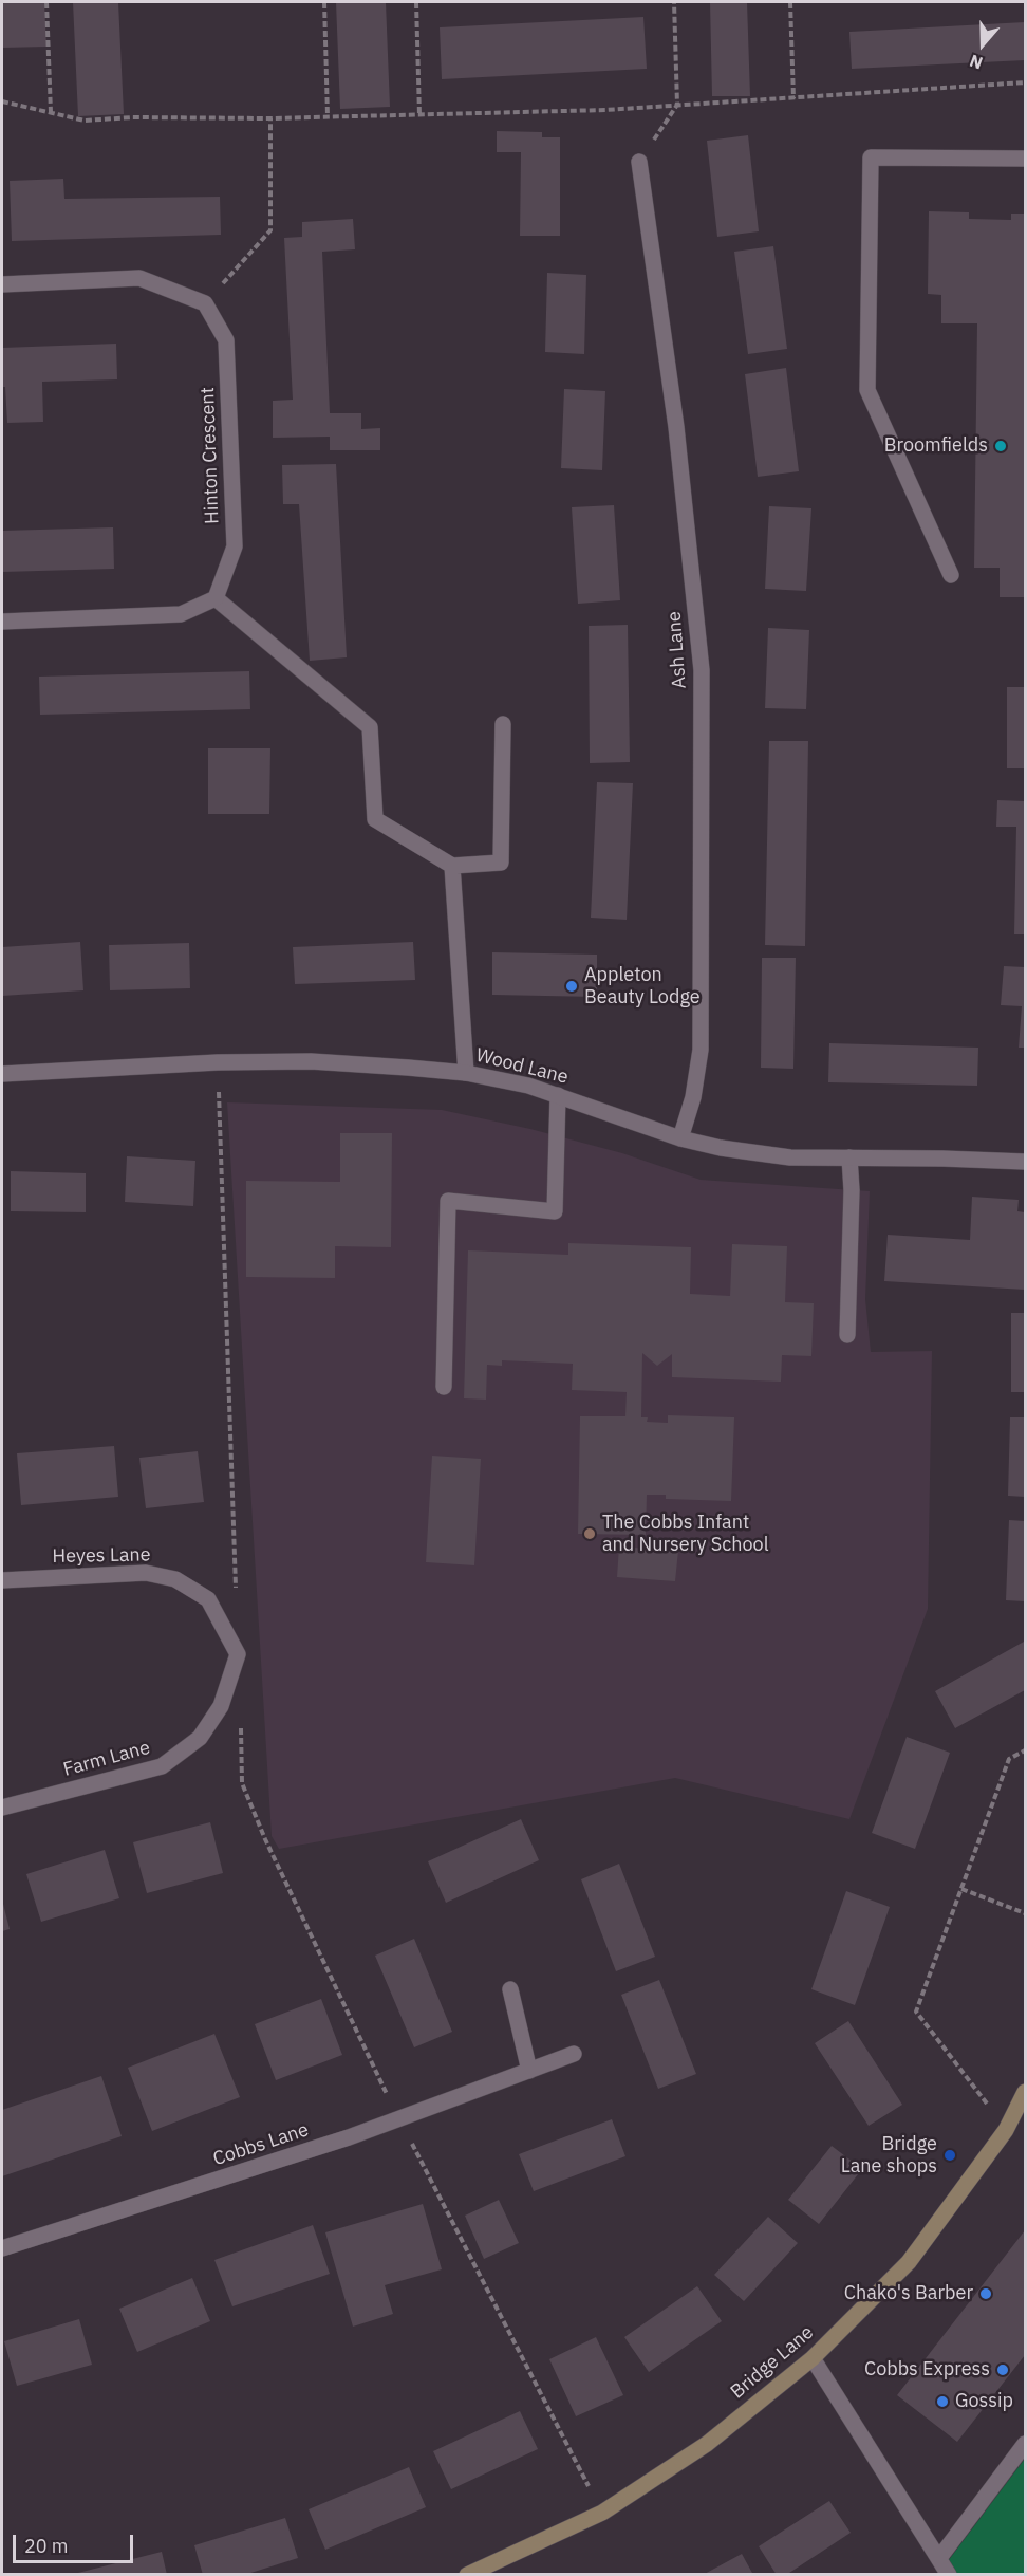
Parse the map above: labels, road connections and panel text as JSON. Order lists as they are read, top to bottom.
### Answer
{
  "streets": {
    "street": [
      "Hinton Crescent",
      "Ash Lane",
      "Wood Lane",
      "Heyes Lane",
      "Farm Lane",
      "Cobbs Lane",
      "Bridge Lane"
    ]
  },
  "crossings": [
    ["Ash Lane", "Wood Lane"],
    ["Heyes Lane", "Farm Lane"]
  ],
  "places": [
    "Broomfields",
    "Appleton Beauty Lodge",
    "The Cobbs Infant and Nursery School",
    "Bridge Lane shops",
    "Chako's Barber",
    "Cobbs Express",
    "Gossip"
  ],
  "scale_bar": "20 m",
  "north": "bottom"
}
